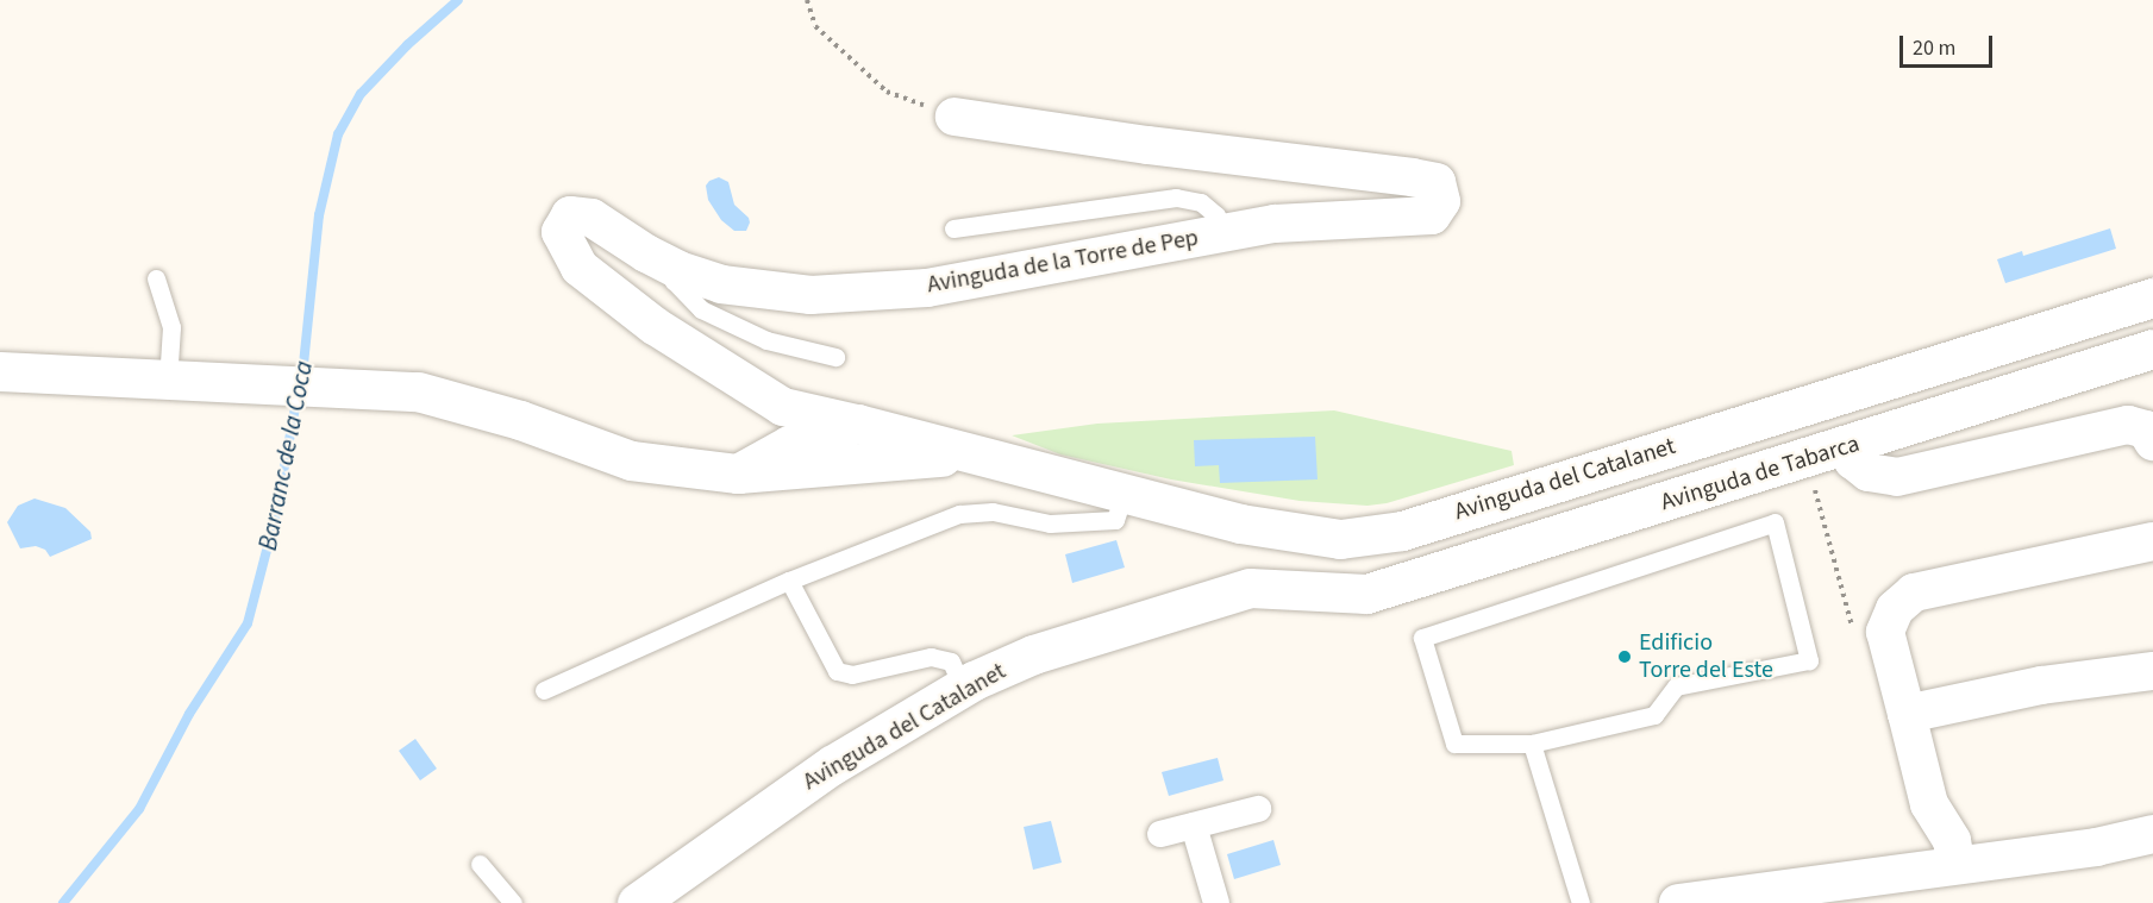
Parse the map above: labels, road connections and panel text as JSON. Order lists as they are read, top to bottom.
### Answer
{
  "streets": {
    "main road": ["Avinguda de Tabarca", "Avinguda del Catalanet"],
    "street": ["Avinguda de la Torre de Pep"]
  },
  "crossings": [
    ["Avinguda de la Torre de Pep", "Avinguda del Catalanet"],
    ["Avinguda de Tabarca", "Avinguda del Catalanet"]
  ],
  "water": ["Barranc de la Coca"],
  "places": ["Edificio Torre del Este"],
  "scale_bar": "20 m"
}
